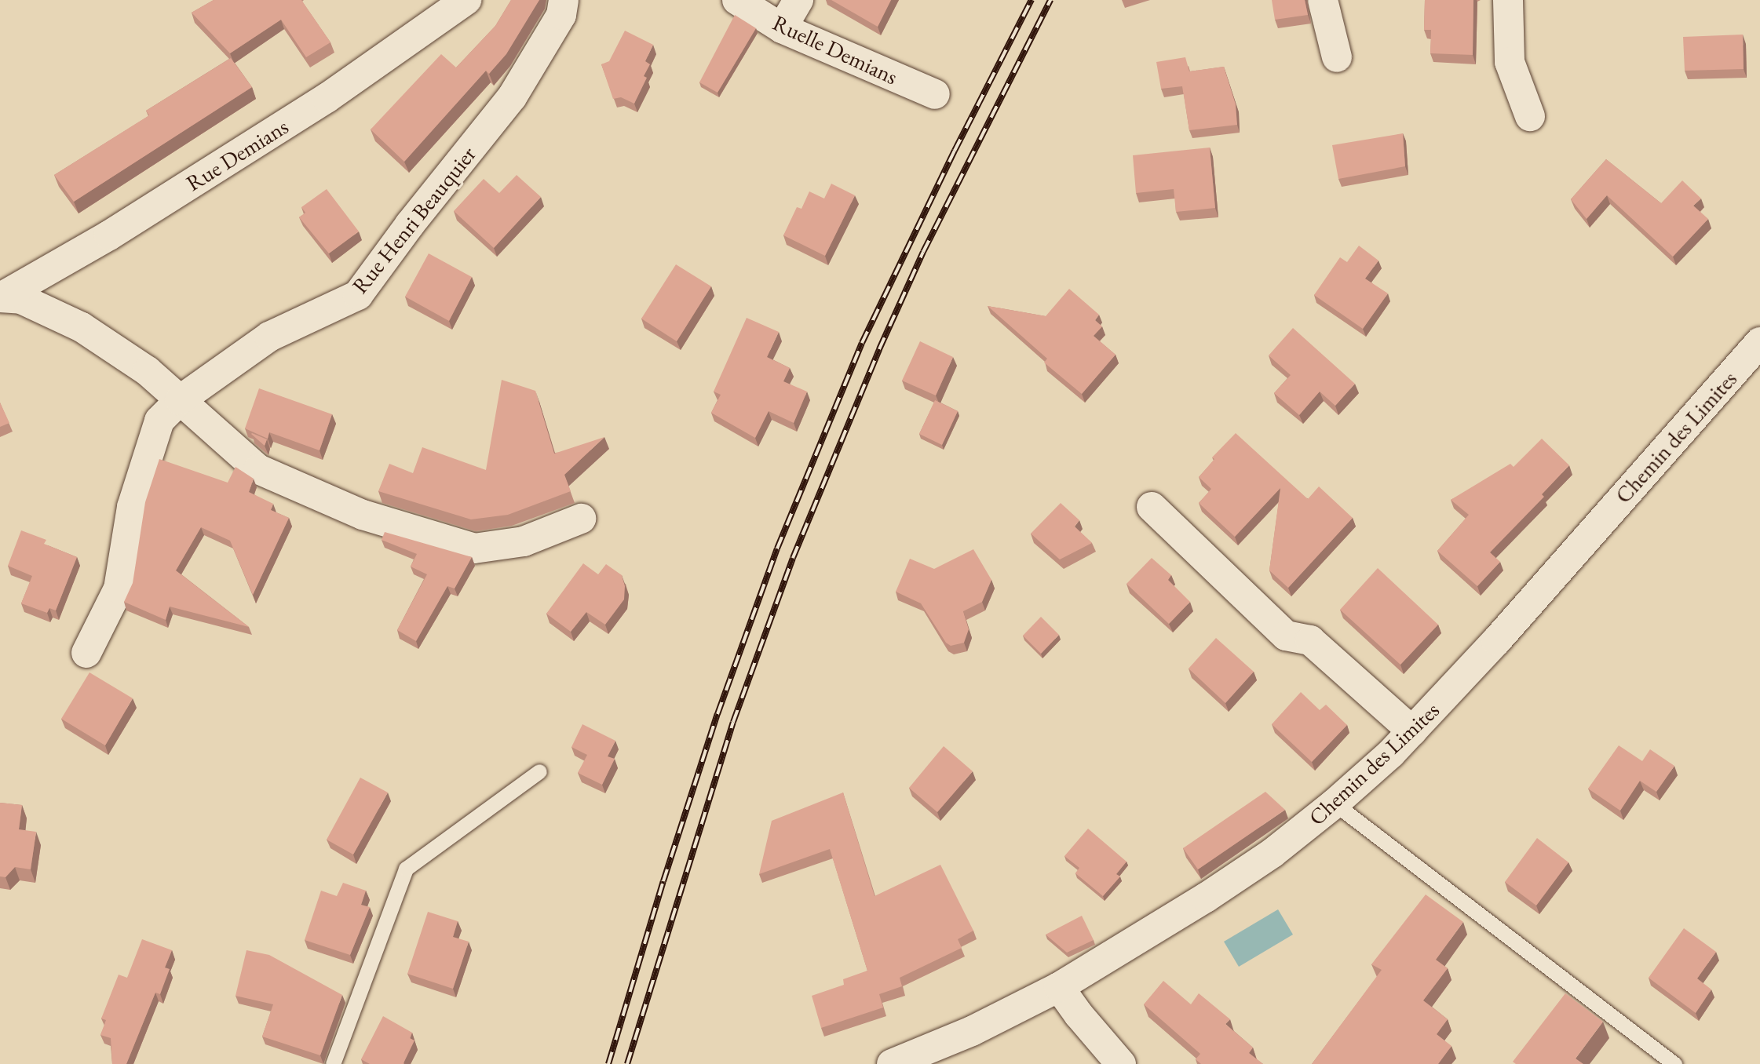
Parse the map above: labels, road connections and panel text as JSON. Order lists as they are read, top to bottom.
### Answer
{
  "streets": {
    "street": [
      "Ruelle Demians",
      "Rue Demians",
      "Rue Henri Beauquier",
      "Chemin des Limites"
    ]
  }
}
